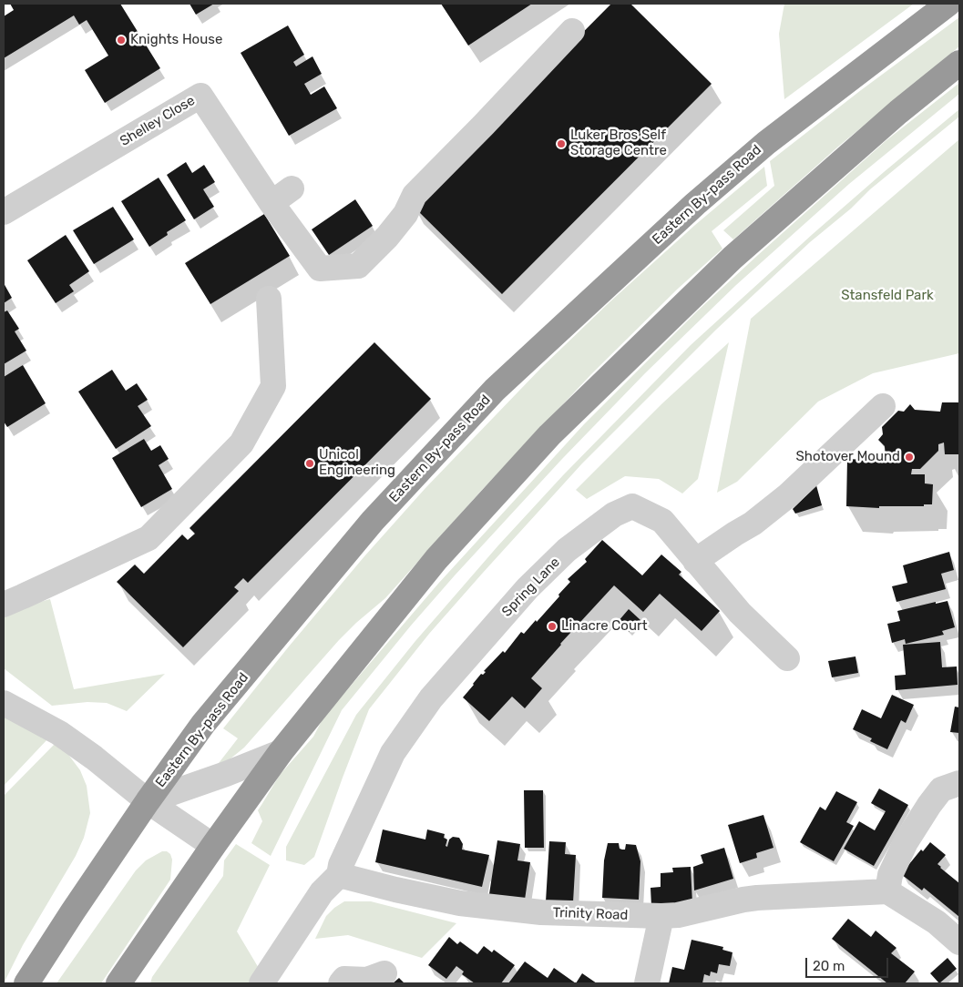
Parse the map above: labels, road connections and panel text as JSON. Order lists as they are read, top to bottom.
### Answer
{
  "streets": {
    "highway": ["Eastern By-pass Road"],
    "street": ["Shelley Close", "Spring Lane", "Trinity Road"]
  },
  "crossings": [
    ["Spring Lane", "Trinity Road"]
  ],
  "parks": ["Stansfeld Park"],
  "places": [
    "Knights House",
    "Luker Bros Self Storage Centre",
    "Shotover Mound",
    "Unicol Engineering",
    "Linacre Court"
  ],
  "scale_bar": "20 m"
}
